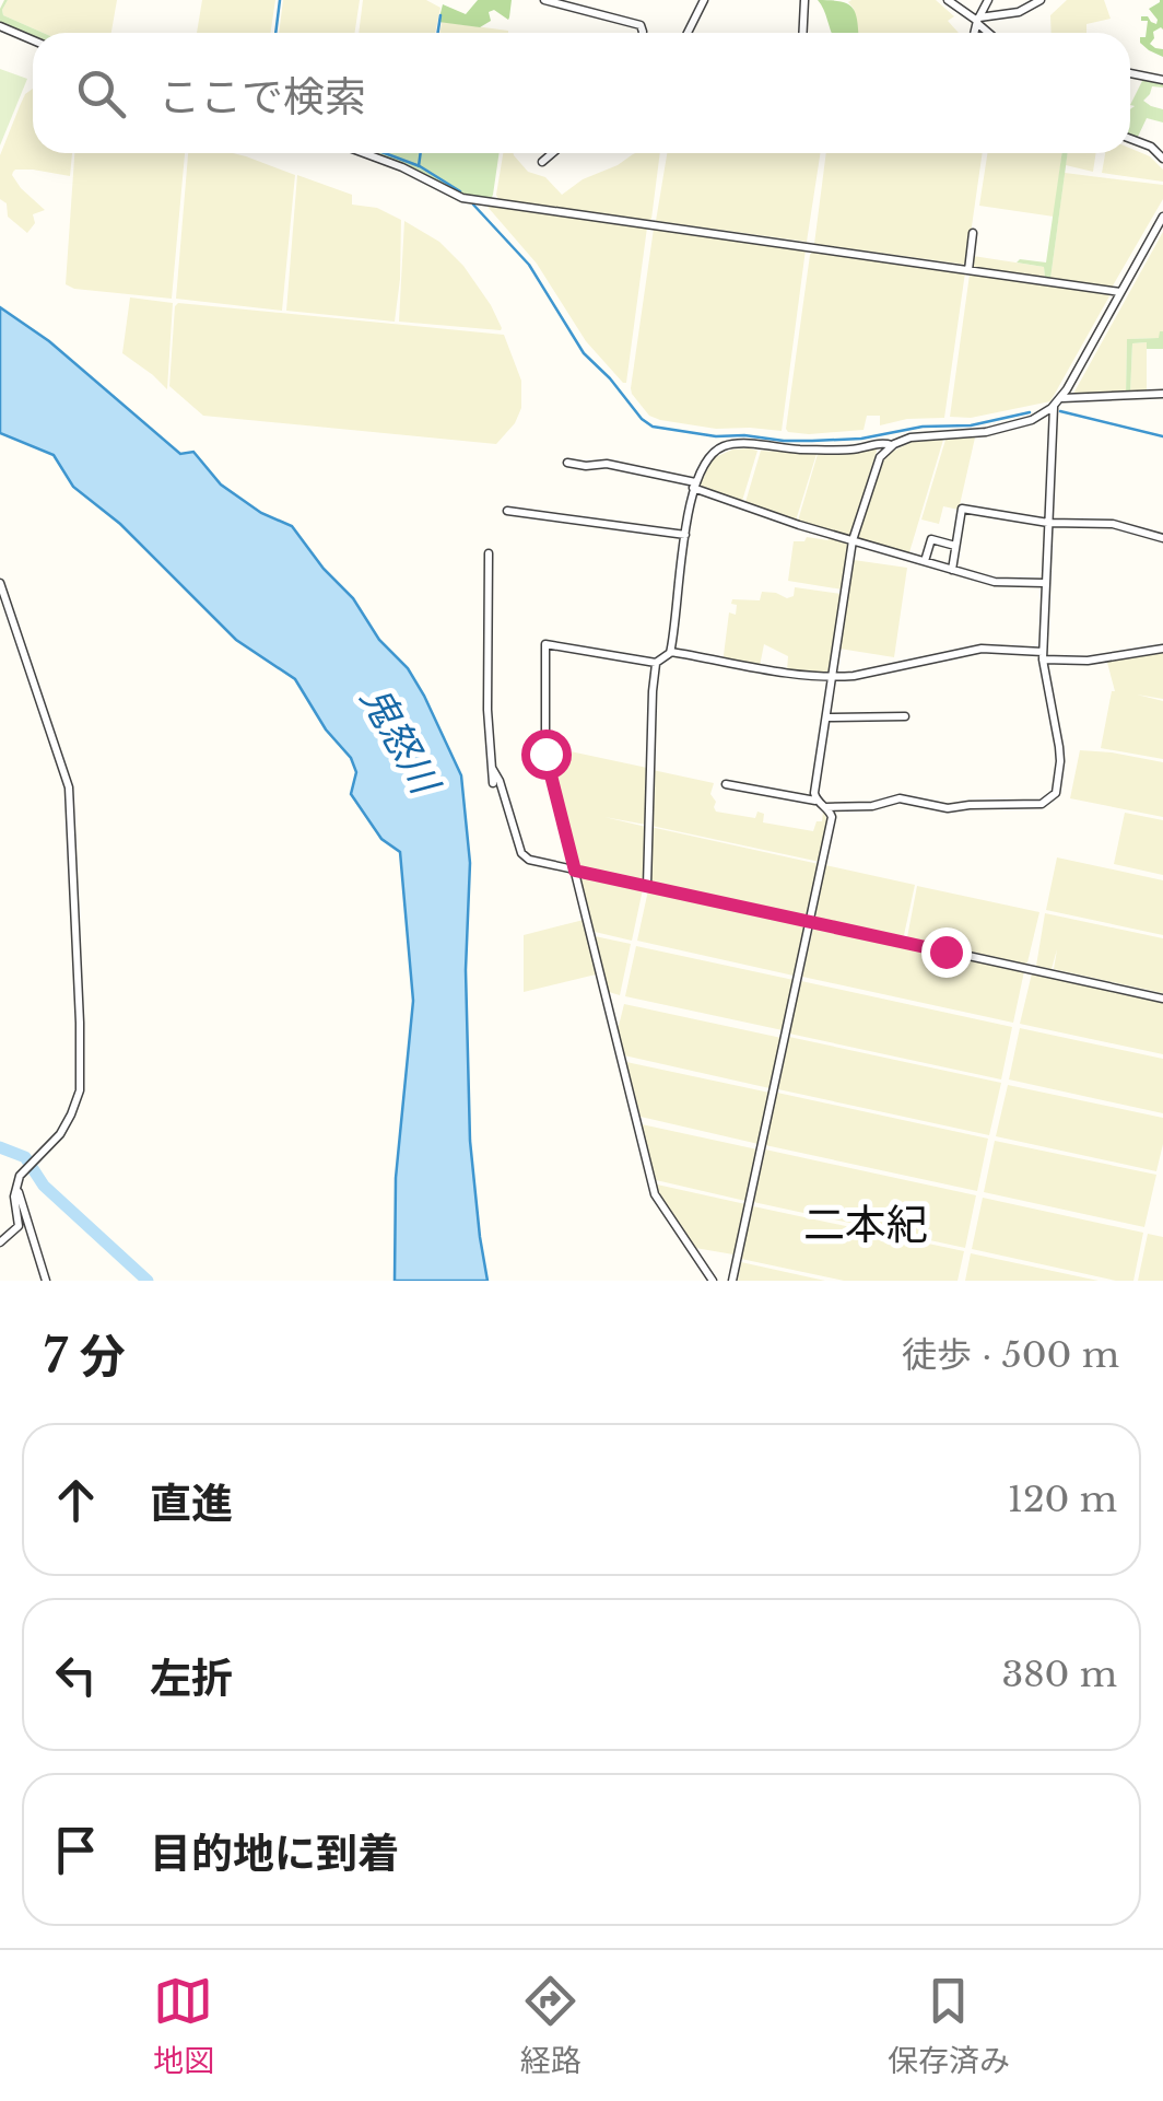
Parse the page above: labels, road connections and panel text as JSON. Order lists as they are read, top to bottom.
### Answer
{
  "districts": ["二本紀"],
  "water": ["鬼怒川"],
  "page": {
    "search": "ここで検索",
    "heading": ["7 分", "徒歩 · 500 m"],
    "list": [
      ["直進", "120 m"],
      ["左折", "380 m"],
      "目的地に到着"
    ],
    "nav": ["地図", "経路", "保存済み"]
  }
}
